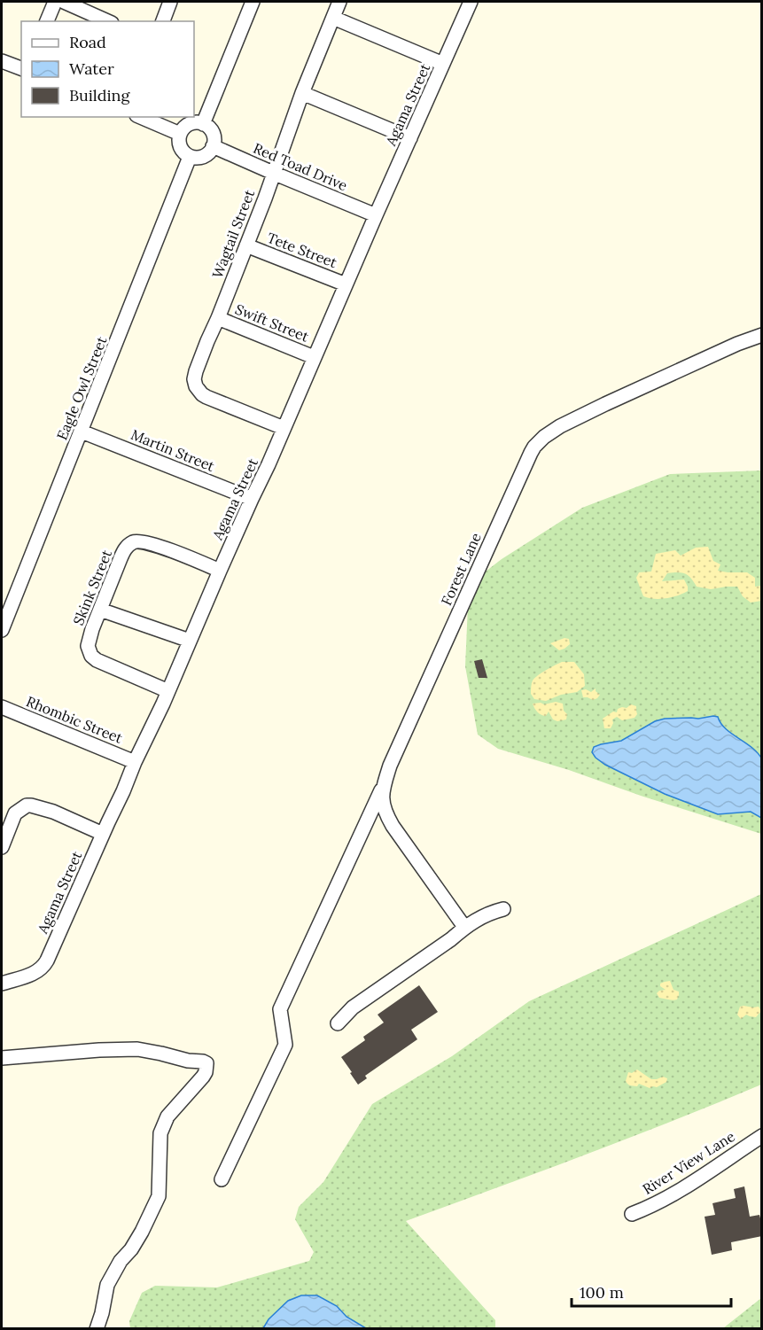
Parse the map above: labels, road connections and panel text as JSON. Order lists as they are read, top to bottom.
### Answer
{
  "streets": {
    "street": [
      "Agama Street",
      "Red Toad Drive",
      "Wagtail Street",
      "Tete Street",
      "Swift Street",
      "Eagle Owl Street",
      "Martin Street",
      "Forest Lane",
      "Skink Street",
      "Rhombic Street",
      "River View Lane"
    ]
  },
  "crossings": [
    ["Agama Street", "Red Toad Drive"],
    ["Agama Street", "Wagtail Street"],
    ["Agama Street", "Tete Street"],
    ["Agama Street", "Swift Street"],
    ["Agama Street", "Martin Street"],
    ["Agama Street", "Skink Street"],
    ["Agama Street", "Rhombic Street"],
    ["Red Toad Drive", "Wagtail Street"],
    ["Red Toad Drive", "Eagle Owl Street"],
    ["Wagtail Street", "Tete Street"],
    ["Wagtail Street", "Swift Street"],
    ["Eagle Owl Street", "Martin Street"]
  ],
  "legend": ["Road", "Water", "Building"],
  "scale_bar": "100 m"
}
